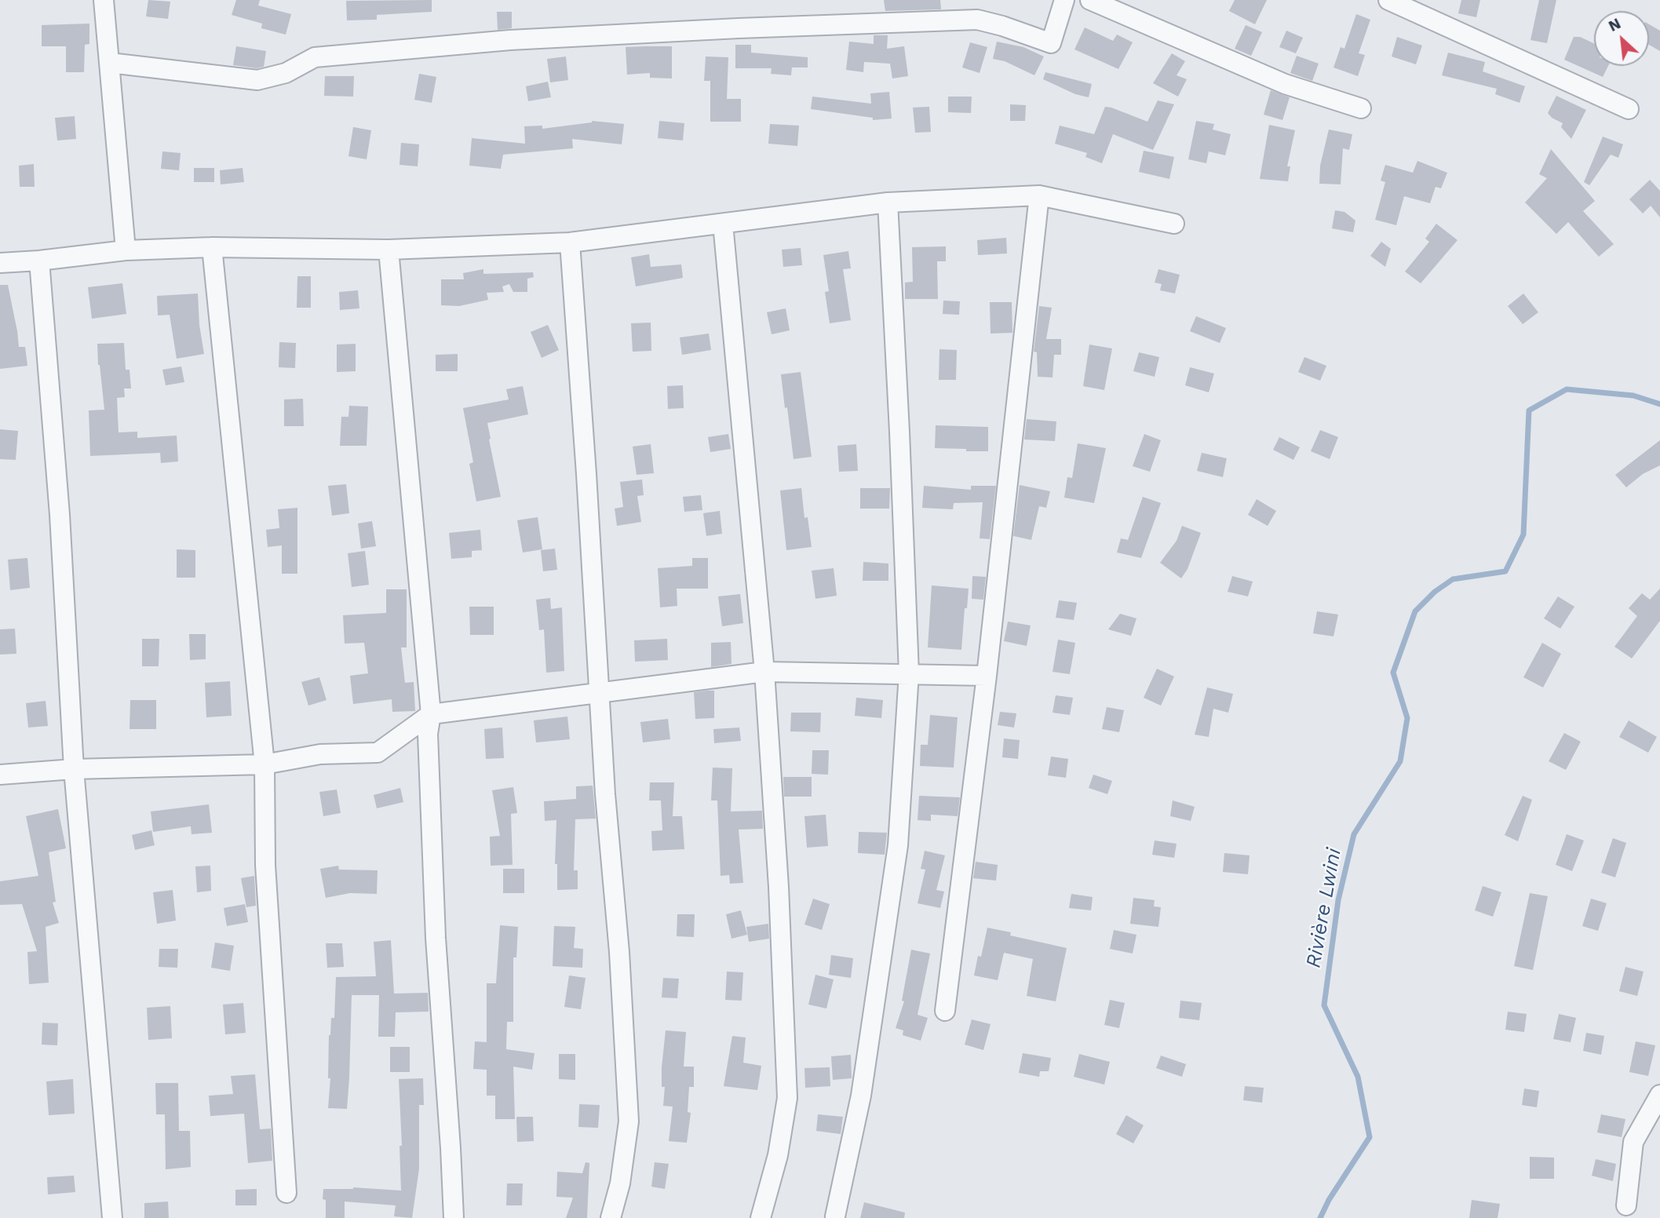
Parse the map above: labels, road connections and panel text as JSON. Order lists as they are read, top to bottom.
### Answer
{
  "water": ["Rivière Lwini"],
  "north": "top left"
}
